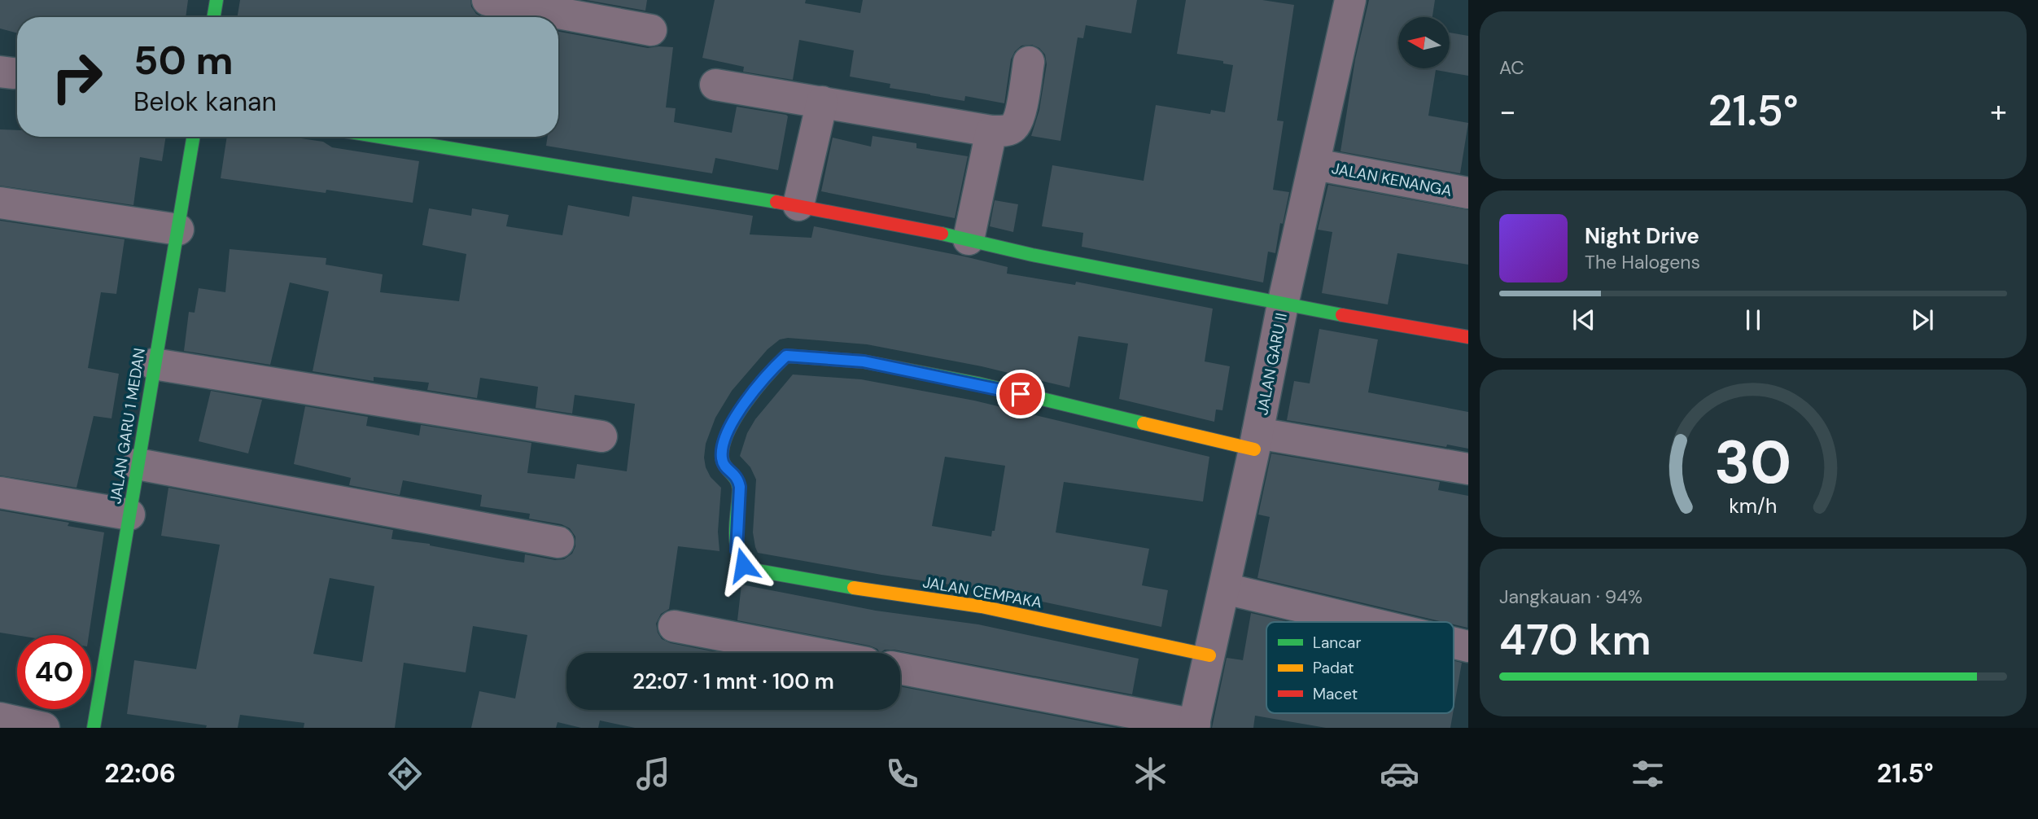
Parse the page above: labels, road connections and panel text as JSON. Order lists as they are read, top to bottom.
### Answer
{
  "streets": {
    "street": [
      "JALAN KENANGA",
      "JALAN GARU II",
      "JALAN GARU 1 MEDAN",
      "JALAN CEMPAKA"
    ]
  },
  "crossings": [
    ["JALAN KENANGA", "JALAN GARU II"],
    ["JALAN GARU II", "JALAN CEMPAKA"]
  ],
  "legend": ["Lancar", "Padat", "Macet"],
  "north": "left",
  "page": {
    "tile": [
      "AC",
      ["Jangkauan · 94%", "470 km"]
    ],
    "turn": ["50 m", "Belok kanan"],
    "heat": ["−", "21.5°", "+"],
    "song": ["Night Drive", "The Halogens"],
    "limit": "40",
    "trip": "22:07 · 1 mnt · 100 m",
    "tabs": ["22:06", "21.5°"],
    "gauge": ["30", "km/h"]
  }
}
